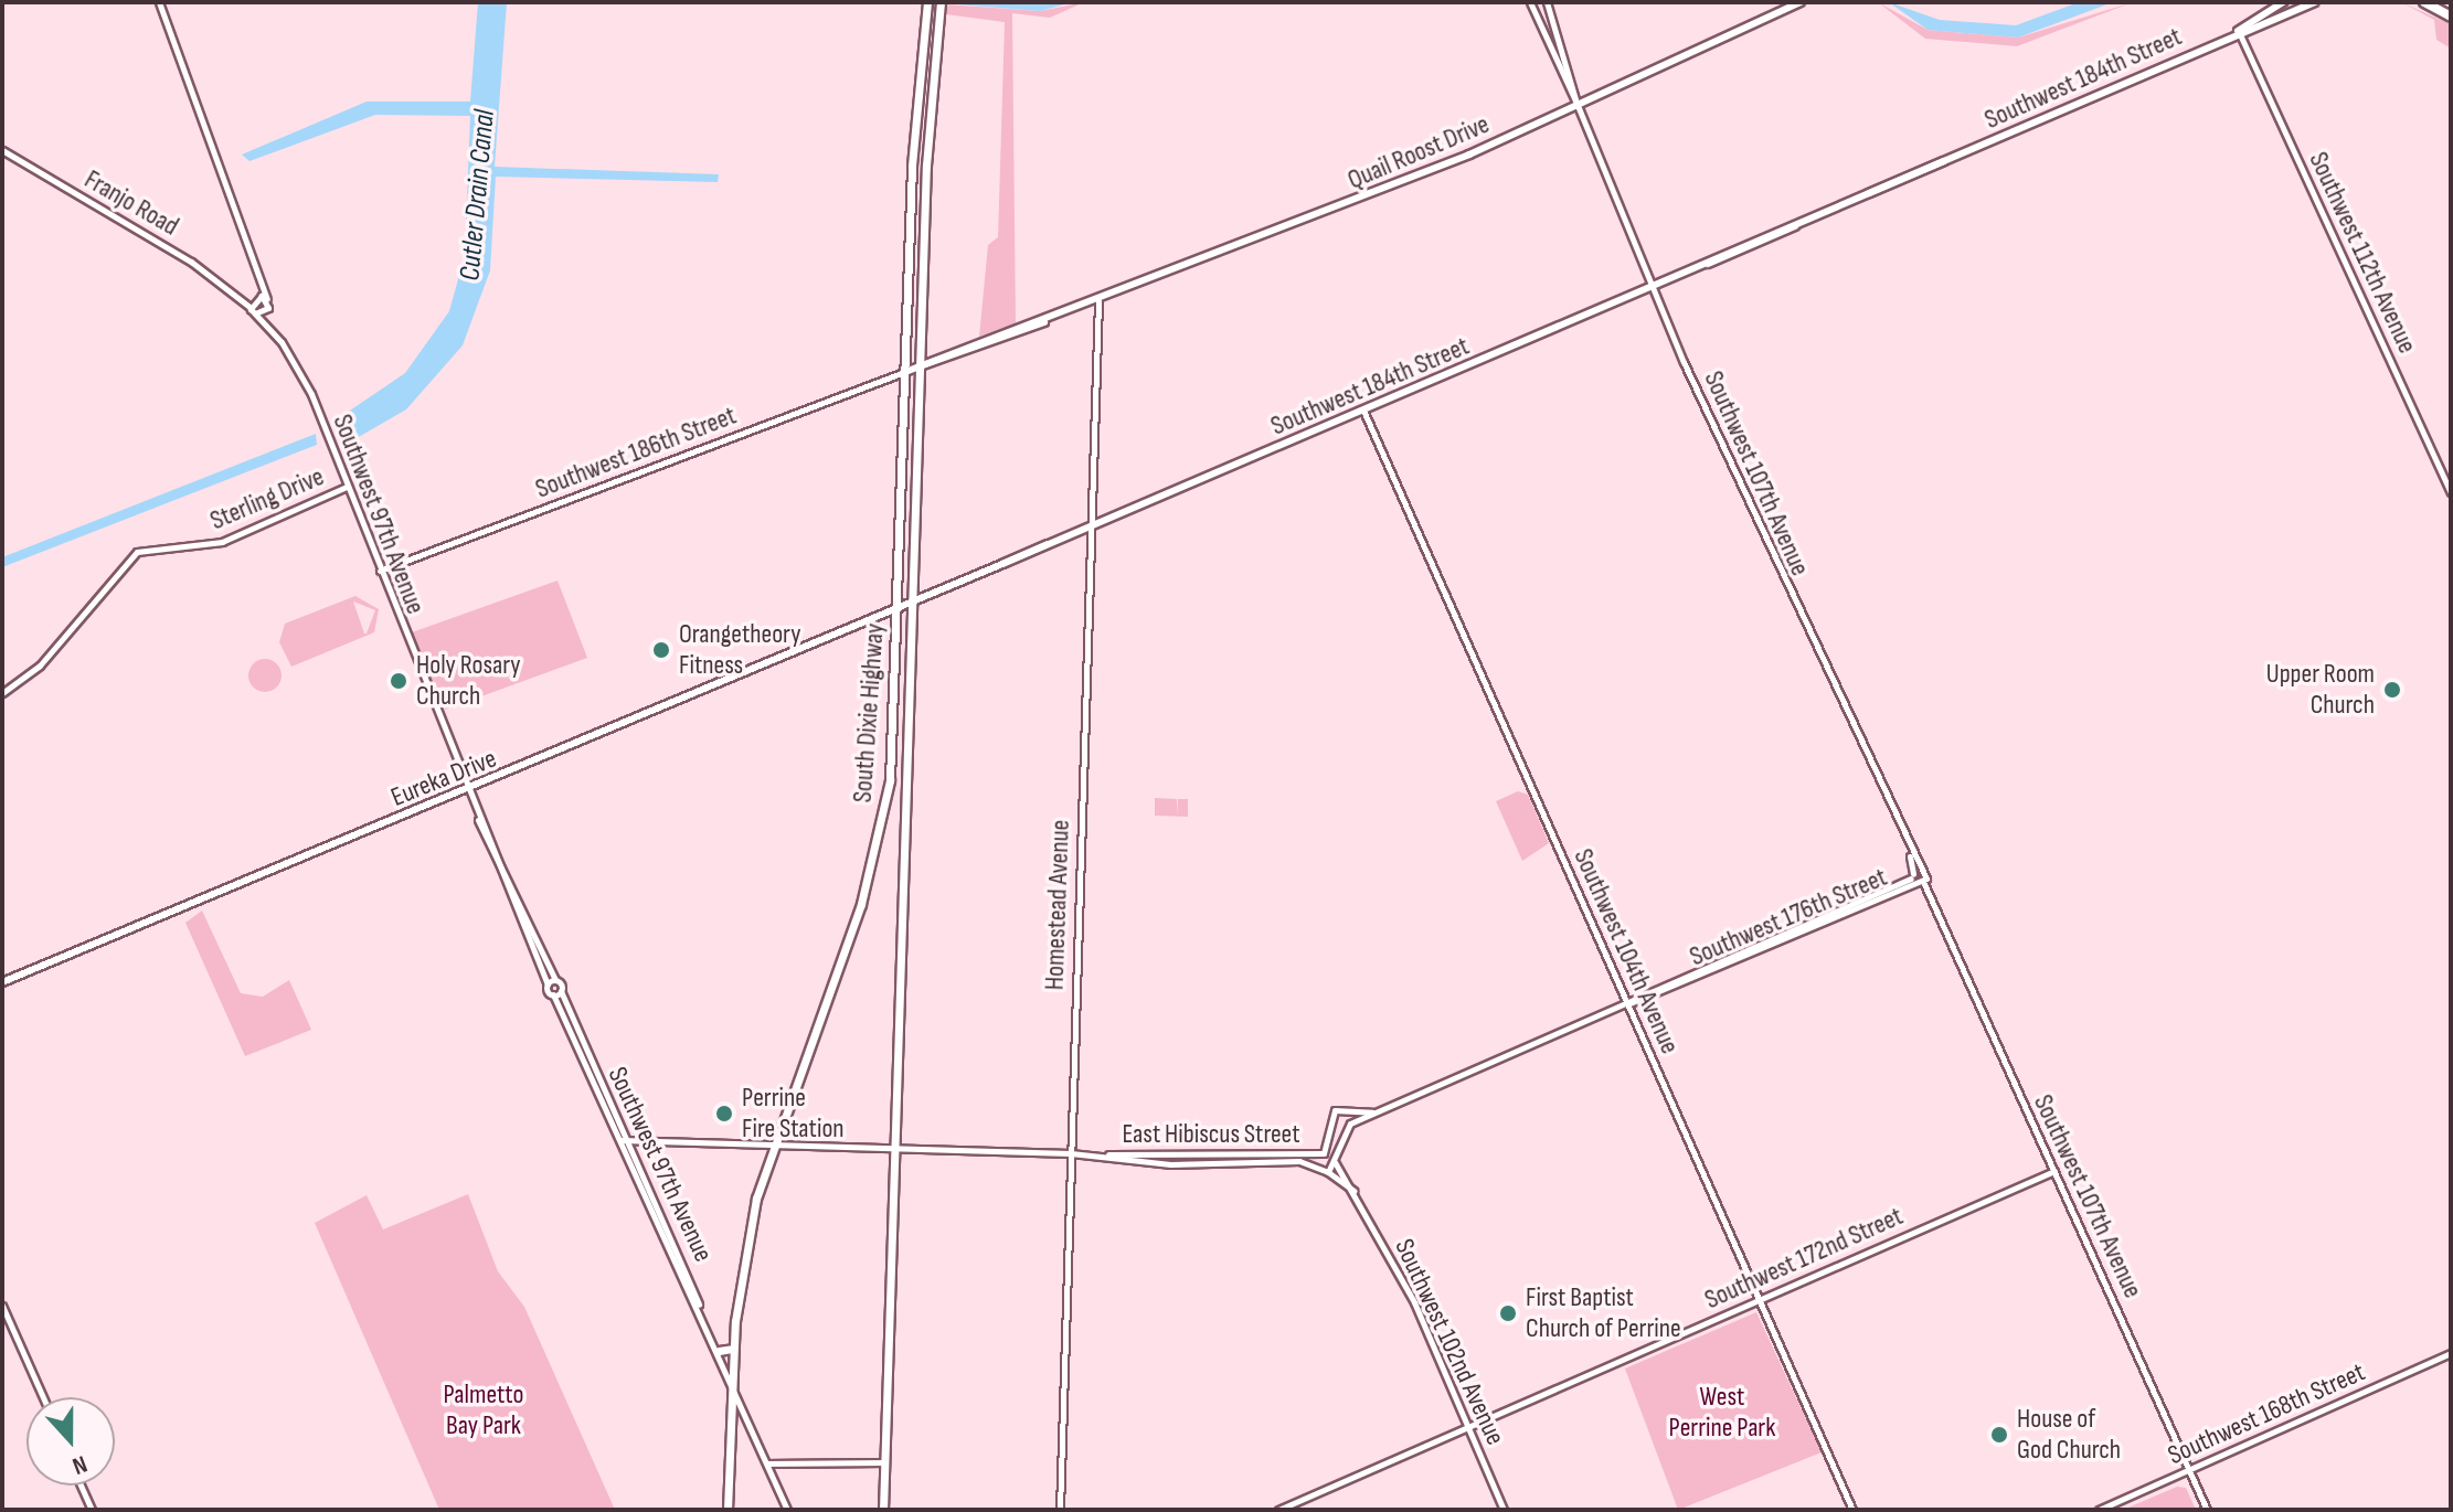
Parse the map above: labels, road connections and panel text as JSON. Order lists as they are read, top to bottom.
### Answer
{
  "streets": {
    "highway": ["South Dixie Highway"],
    "main road": ["Southwest 184th Street", "Quail Roost Drive", "Eureka Drive"],
    "street": [
      "Franjo Road",
      "Southwest 112th Avenue",
      "Southwest 186th Street",
      "Southwest 107th Avenue",
      "Sterling Drive",
      "Southwest 97th Avenue",
      "Homestead Avenue",
      "Southwest 176th Street",
      "Southwest 104th Avenue",
      "East Hibiscus Street",
      "Southwest 172nd Street",
      "Southwest 102nd Avenue",
      "Southwest 168th Street"
    ]
  },
  "crossings": [
    ["Southwest 184th Street", "Southwest 112th Avenue"],
    ["Southwest 184th Street", "Southwest 107th Avenue"],
    ["Southwest 184th Street", "South Dixie Highway"],
    ["Southwest 184th Street", "Eureka Drive"],
    ["Southwest 184th Street", "Homestead Avenue"],
    ["Southwest 184th Street", "Southwest 104th Avenue"],
    ["Quail Roost Drive", "Southwest 186th Street"],
    ["Quail Roost Drive", "Southwest 107th Avenue"],
    ["Quail Roost Drive", "South Dixie Highway"],
    ["Quail Roost Drive", "Homestead Avenue"],
    ["Franjo Road", "Southwest 97th Avenue"],
    ["Southwest 186th Street", "Southwest 97th Avenue"],
    ["Southwest 186th Street", "South Dixie Highway"],
    ["Southwest 107th Avenue", "Southwest 176th Street"],
    ["Southwest 107th Avenue", "Southwest 172nd Street"],
    ["Southwest 107th Avenue", "Southwest 168th Street"],
    ["Sterling Drive", "Southwest 97th Avenue"],
    ["Southwest 97th Avenue", "South Dixie Highway"],
    ["Southwest 97th Avenue", "Eureka Drive"],
    ["South Dixie Highway", "Eureka Drive"],
    ["South Dixie Highway", "East Hibiscus Street"],
    ["Homestead Avenue", "East Hibiscus Street"],
    ["Southwest 176th Street", "Southwest 104th Avenue"],
    ["Southwest 104th Avenue", "Southwest 172nd Street"],
    ["East Hibiscus Street", "Southwest 102nd Avenue"],
    ["Southwest 172nd Street", "Southwest 102nd Avenue"]
  ],
  "water": ["Cutler Drain Canal"],
  "parks": ["Palmetto Bay Park", "West Perrine Park"],
  "places": [
    "Orangetheory Fitness",
    "Holy Rosary Church",
    "Upper Room Church",
    "Perrine Fire Station",
    "First Baptist Church of Perrine",
    "House of God Church"
  ],
  "north": "bottom"
}
